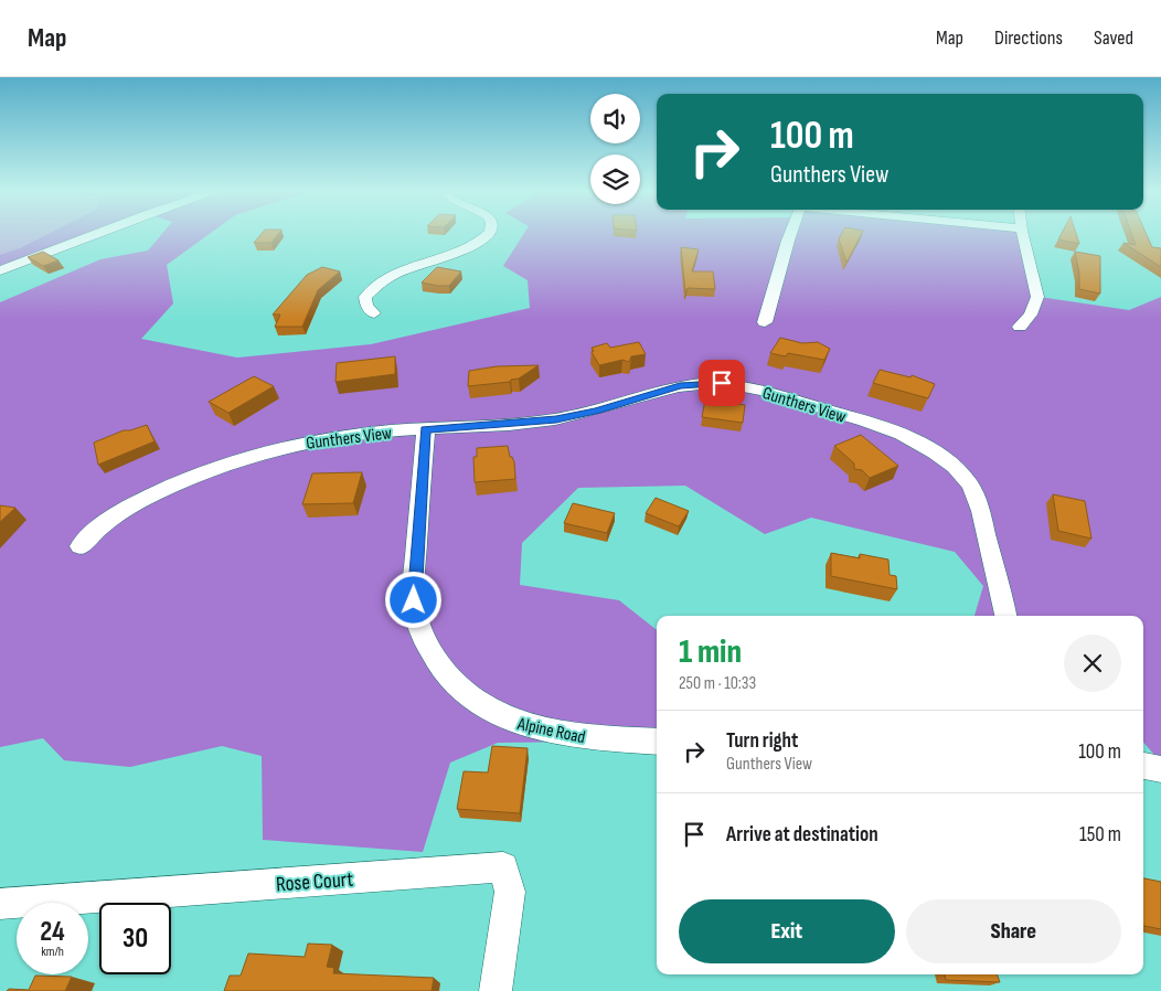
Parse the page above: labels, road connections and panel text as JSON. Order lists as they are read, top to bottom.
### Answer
{
  "streets": {
    "street": ["Gunthers View", "Alpine Road", "Rose Court"]
  },
  "crossings": [
    ["Gunthers View", "Alpine Road"]
  ],
  "page": {
    "header": "Map",
    "nav": ["Map", "Directions", "Saved"],
    "turn": ["100 m", "Gunthers View"],
    "heading": ["1 min", "250 m · 10:33"],
    "list": [
      {
        "name": "Turn right",
        "note": "Gunthers View",
        "value": "100 m"
      },
      {
        "name": "Arrive at destination",
        "value": "150 m"
      }
    ],
    "buttons": ["Exit", "Share"],
    "speed": "24 km/h",
    "limit": "30"
  }
}
